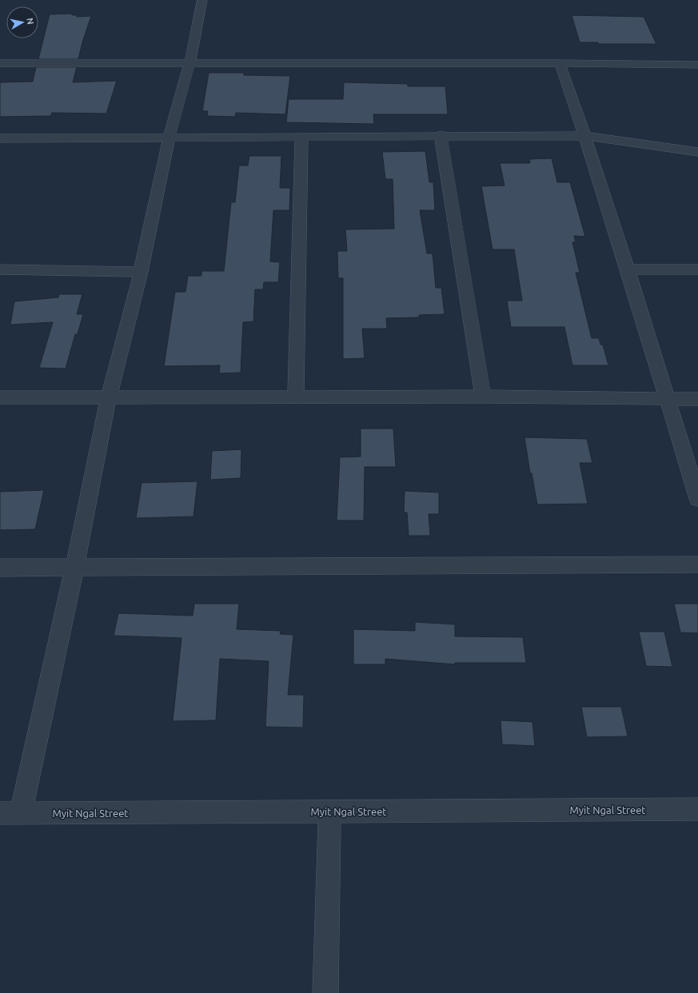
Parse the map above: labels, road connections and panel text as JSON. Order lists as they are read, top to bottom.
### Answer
{
  "streets": {
    "street": ["Myit Ngal Street"]
  },
  "north": "right"
}
